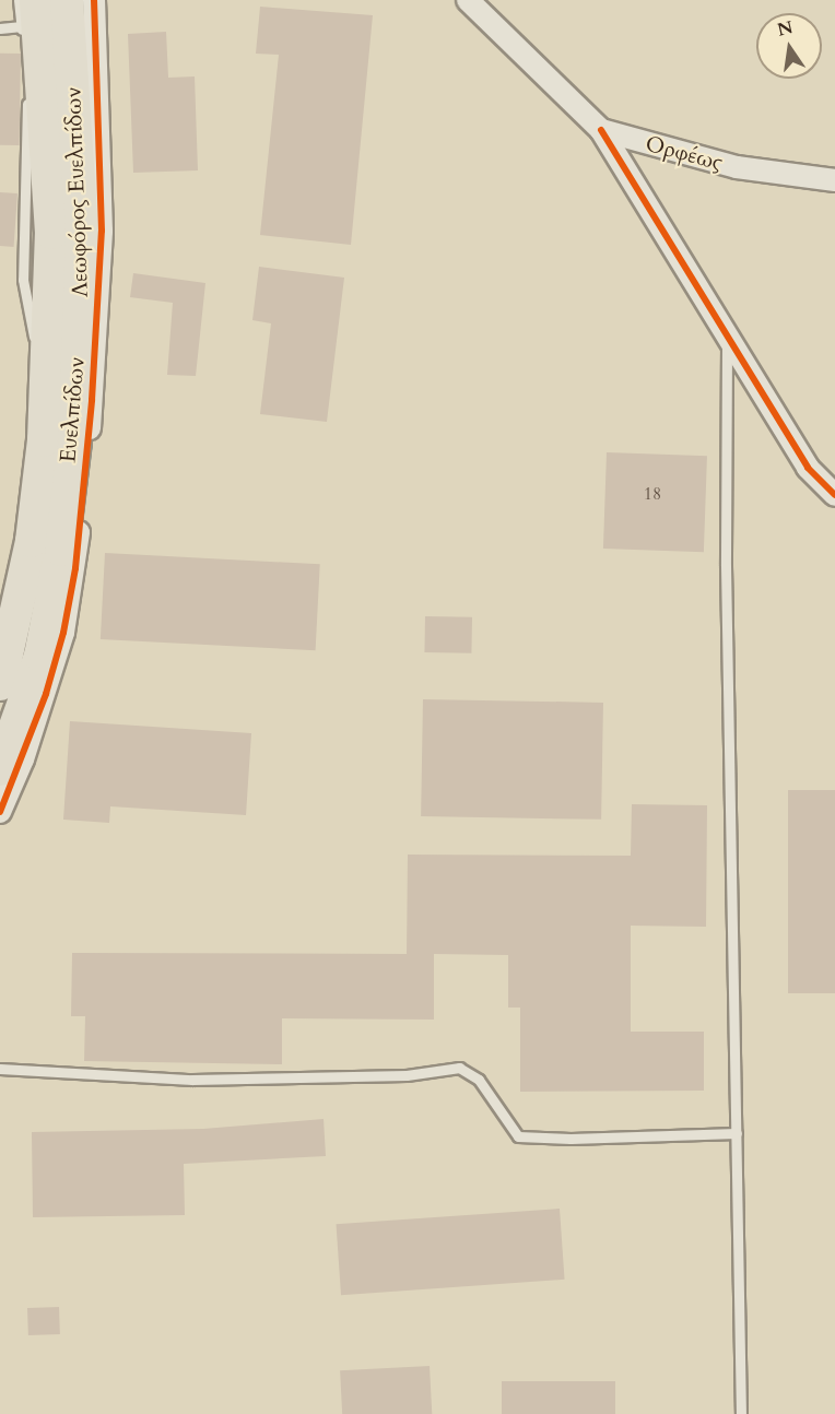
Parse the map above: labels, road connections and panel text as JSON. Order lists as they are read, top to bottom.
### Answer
{
  "streets": {
    "main road": ["Λεωφόρος Ευελπίδων"],
    "street": ["Ορφέως", "Ευελπίδων"]
  },
  "crossings": [
    ["Λεωφόρος Ευελπίδων", "Ευελπίδων"]
  ],
  "house_numbers": ["18"],
  "north": "top"
}
